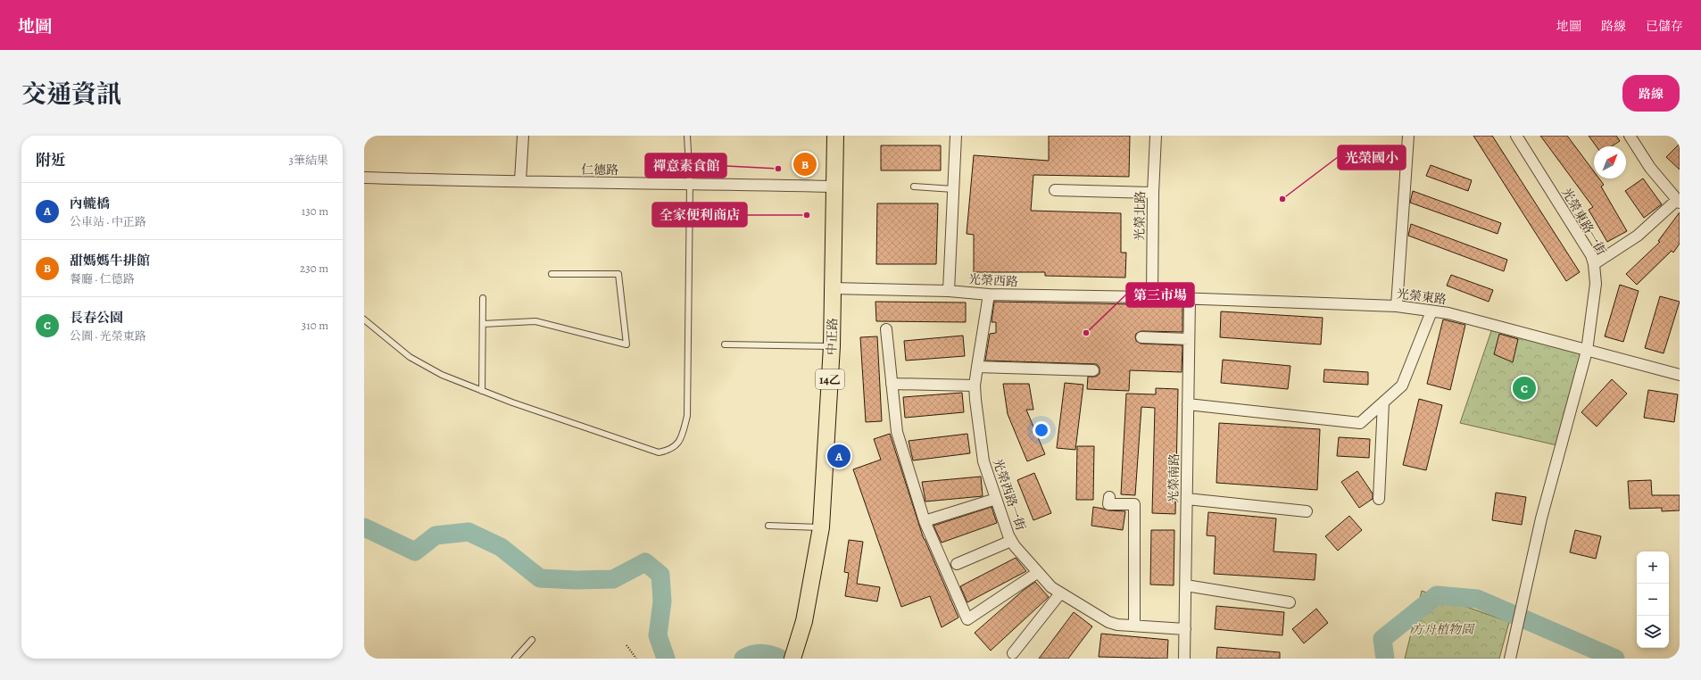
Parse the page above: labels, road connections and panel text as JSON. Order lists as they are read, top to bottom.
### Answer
{
  "streets": {
    "main road": ["中正路", "14乙"],
    "street": [
      "仁德路",
      "光榮北路",
      "光榮東路一街",
      "光榮西路",
      "光榮東路",
      "光榮南路",
      "光榮西路一街"
    ]
  },
  "crossings": [
    ["仁德路", "中正路"],
    ["光榮北路", "光榮西路"],
    ["光榮北路", "光榮東路"],
    ["光榮東路一街", "光榮東路"],
    ["光榮西路", "光榮東路"],
    ["光榮西路", "中正路"],
    ["光榮西路", "光榮西路一街"],
    ["光榮東路", "光榮南路"],
    ["光榮南路", "光榮西路一街"]
  ],
  "parks": ["方舟植物園"],
  "places": [
    "禪意素食館",
    "光榮國小",
    "全家便利商店",
    "第三市場"
  ],
  "north": "top right",
  "page": {
    "header": "地圖",
    "nav": ["地圖", "路線", "已儲存"],
    "title": "交通資訊",
    "buttons": "路線",
    "heading": ["附近", "3筆結果"],
    "pins": ["B", "C", "A"],
    "list": [
      {
        "mark": "A",
        "name": "內轆橋",
        "note": "公車站 · 中正路",
        "value": "130 m"
      },
      {
        "mark": "B",
        "name": "甜媽媽牛排館",
        "note": "餐廳 · 仁德路",
        "value": "230 m"
      },
      {
        "mark": "C",
        "name": "長春公園",
        "note": "公園 · 光榮東路",
        "value": "310 m"
      }
    ],
    "map_buttons": ["+", "−"]
  }
}
